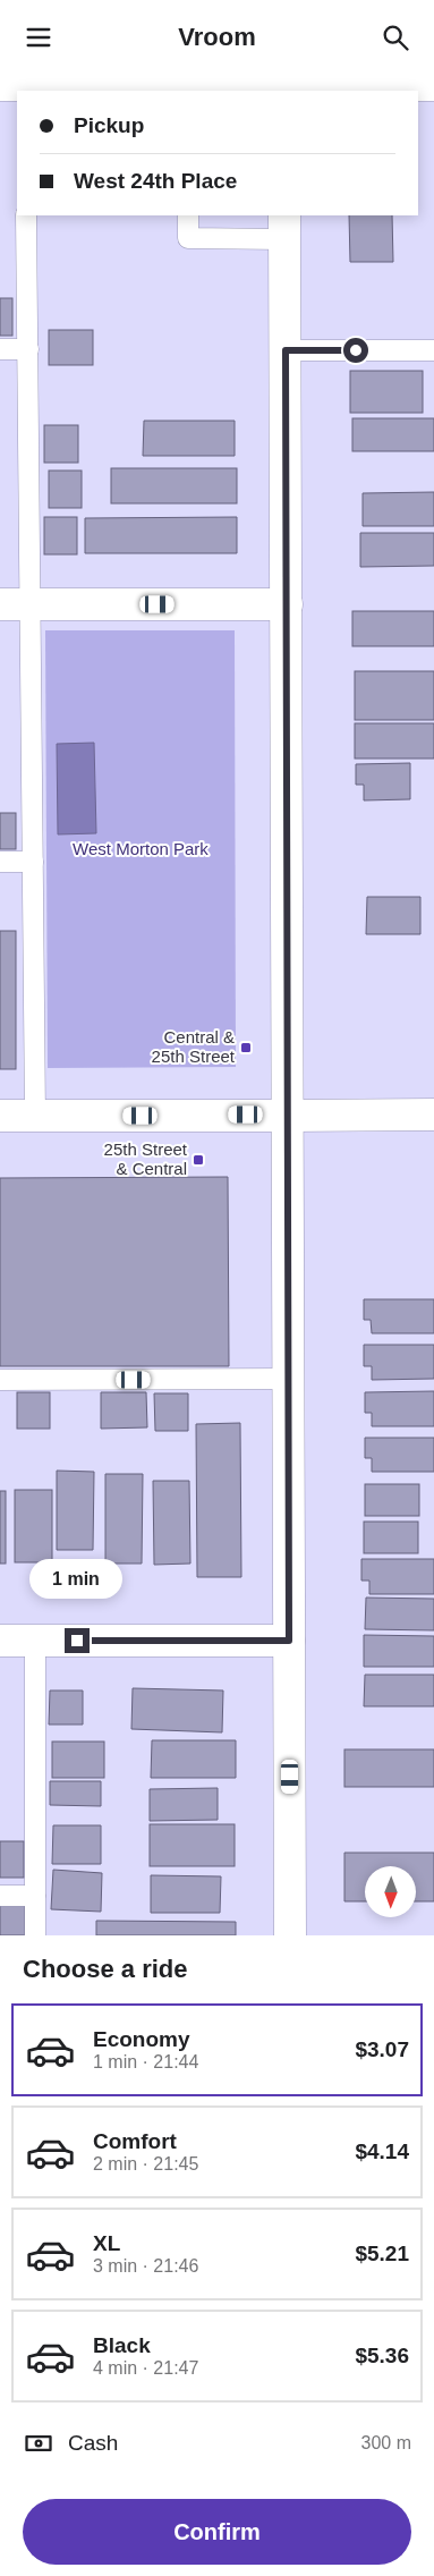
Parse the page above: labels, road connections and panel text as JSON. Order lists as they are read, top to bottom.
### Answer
{
  "parks": ["West Morton Park"],
  "places": {
    "transit": ["Central & 25th Street", "25th Street & Central"]
  },
  "north": "bottom",
  "page": {
    "header": "Vroom",
    "banner": ["Pickup", "West 24th Place"],
    "bubble": "1 min",
    "heading": "Choose a ride",
    "list": [
      {
        "name": "Economy",
        "note": "1 min · 21:44",
        "value": "$3.07"
      },
      {
        "name": "Comfort",
        "note": "2 min · 21:45",
        "value": "$4.14"
      },
      {
        "name": "XL",
        "note": "3 min · 21:46",
        "value": "$5.21"
      },
      {
        "name": "Black",
        "note": "4 min · 21:47",
        "value": "$5.36"
      }
    ],
    "pay": ["Cash", "300 m"],
    "buttons": "Confirm"
  }
}
